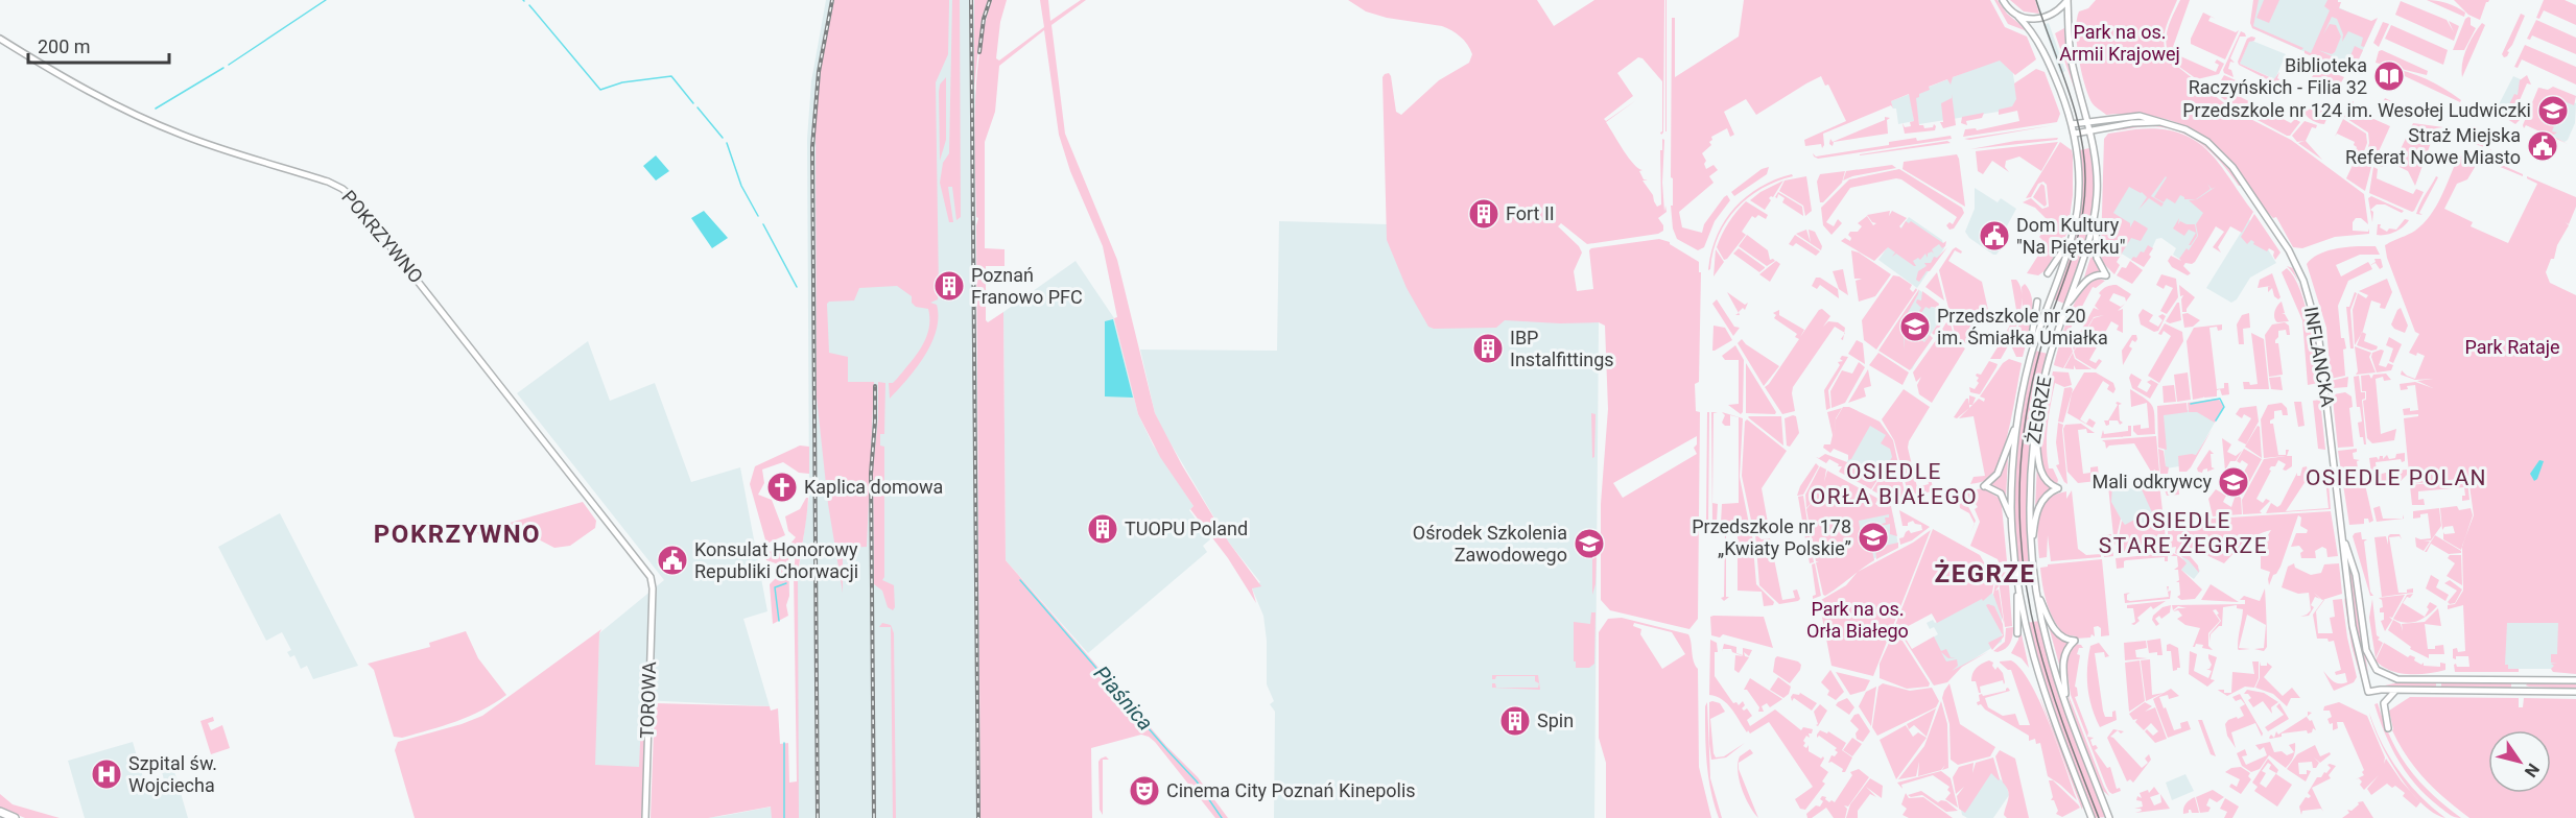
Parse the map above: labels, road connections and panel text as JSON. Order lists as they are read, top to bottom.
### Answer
{
  "streets": {
    "street": [
      "POKRZYWNO",
      "INFLANCKA",
      "ŻEGRZE",
      "TOROWA"
    ]
  },
  "crossings": [
    ["POKRZYWNO", "TOROWA"],
    ["INFLANCKA", "ŻEGRZE"]
  ],
  "districts": [
    "OSIEDLE ORŁA BIAŁEGO",
    "OSIEDLE POLAN",
    "OSIEDLE STARE ŻEGRZE",
    "POKRZYWNO",
    "ŻEGRZE"
  ],
  "water": ["Piaśnica"],
  "parks": ["Park na os. Armii Krajowej", "Park Rataje", "Park na os. Orła Białego"],
  "places": {
    "library": ["Biblioteka Raczyńskich - Filia 32"],
    "school or university": [
      "Przedszkole nr 124 im. Wesołej Ludwiczki",
      "Przedszkole nr 20 im. Śmiałka Umiałka",
      "Mali odkrywcy",
      "Przedszkole nr 178 „Kwiaty Polskie”",
      "Ośrodek Szkolenia Zawodowego"
    ],
    "public building": ["Straż Miejska Referat Nowe Miasto", "Dom Kultury \"Na Pięterku\"", "Konsulat Honorowy Republiki Chorwacji"],
    "building": [
      "Fort II",
      "Poznań Franowo PFC",
      "IBP Instalfittings",
      "TUOPU Poland",
      "Spin"
    ],
    "church": ["Kaplica domowa"],
    "hospital": ["Szpital św. Wojciecha"],
    "theatre": ["Cinema City Poznań Kinepolis"]
  },
  "scale_bar": "200 m",
  "north": "bottom right"
}
